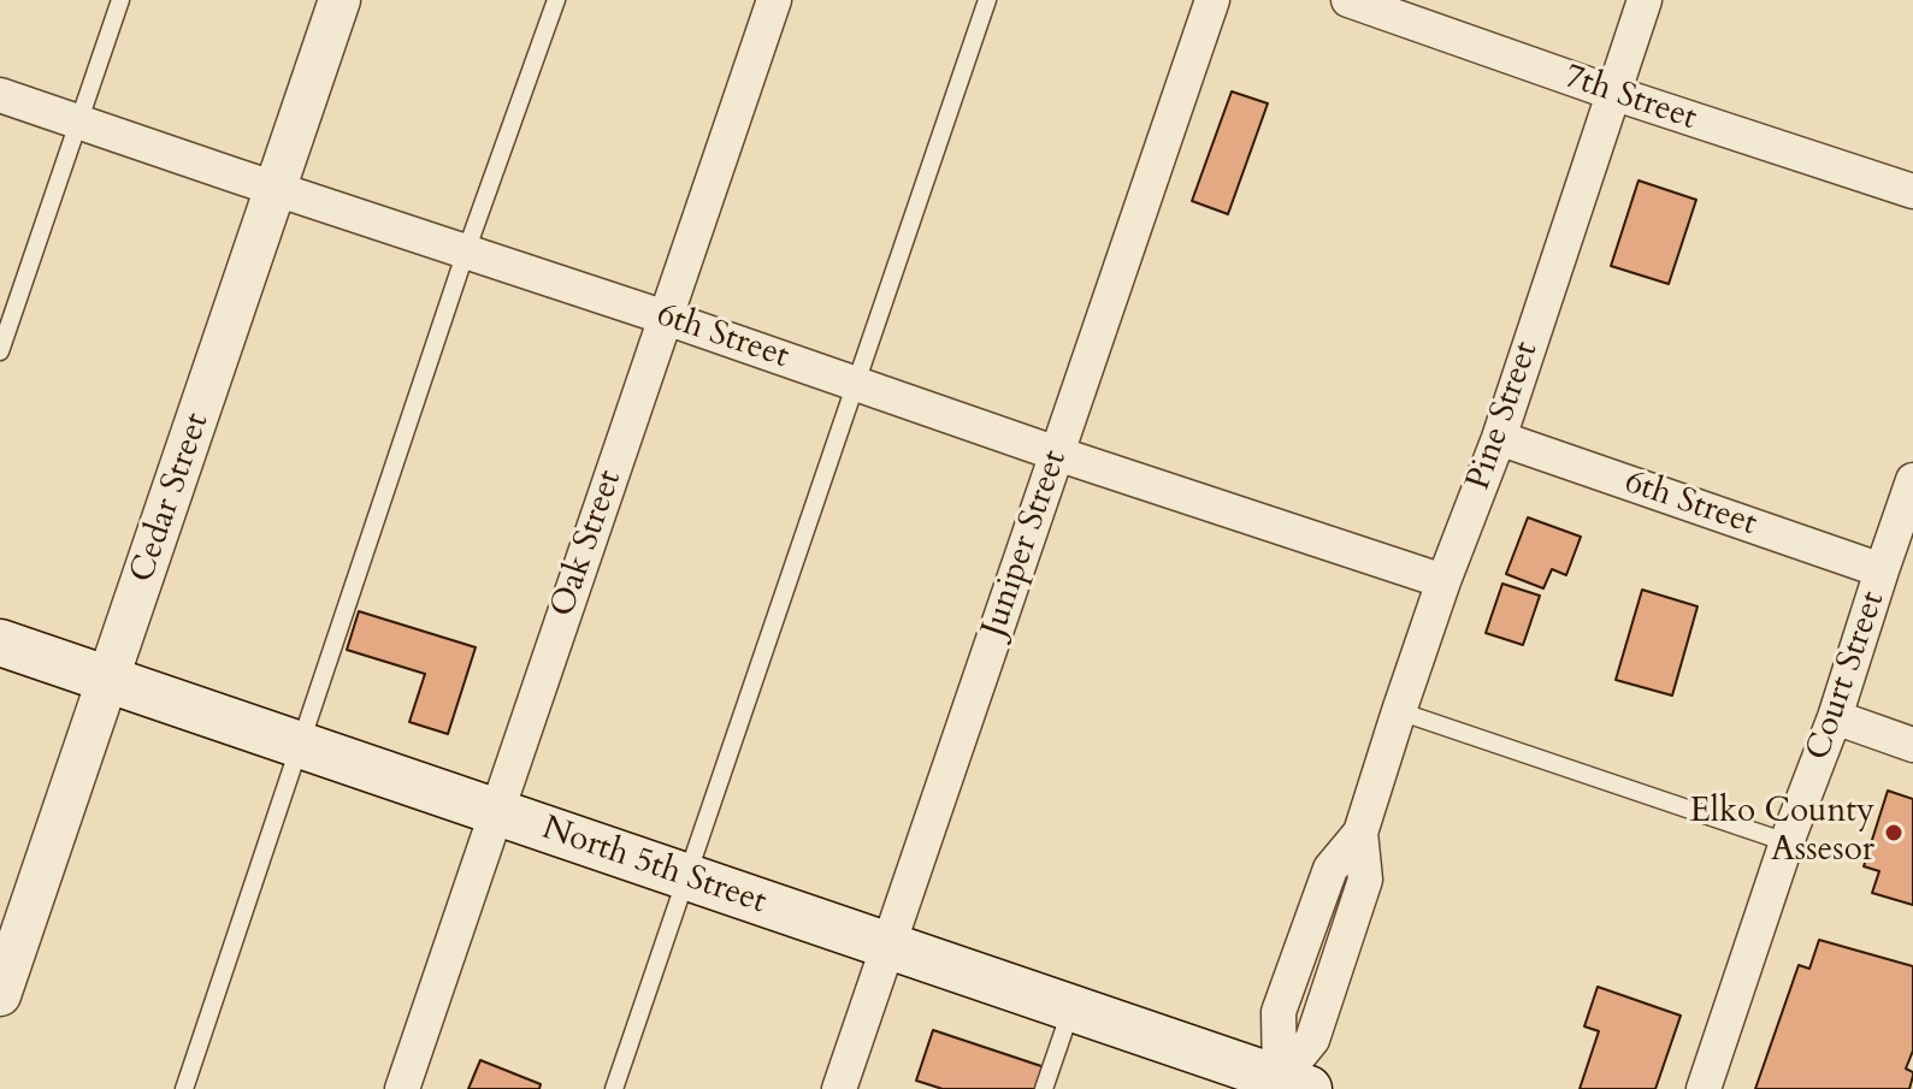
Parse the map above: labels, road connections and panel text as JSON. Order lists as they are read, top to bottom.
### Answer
{
  "streets": {
    "main road": ["North 5th Street"],
    "street": [
      "7th Street",
      "6th Street",
      "Pine Street",
      "Cedar Street",
      "Oak Street",
      "Juniper Street",
      "Court Street"
    ]
  },
  "crossings": [
    ["7th Street", "Pine Street"],
    ["6th Street", "Pine Street"],
    ["6th Street", "Cedar Street"],
    ["6th Street", "Oak Street"],
    ["6th Street", "Juniper Street"],
    ["6th Street", "Court Street"],
    ["Pine Street", "North 5th Street"],
    ["Cedar Street", "North 5th Street"],
    ["Oak Street", "North 5th Street"],
    ["Juniper Street", "North 5th Street"]
  ],
  "places": ["Elko County Assesor"]
}
